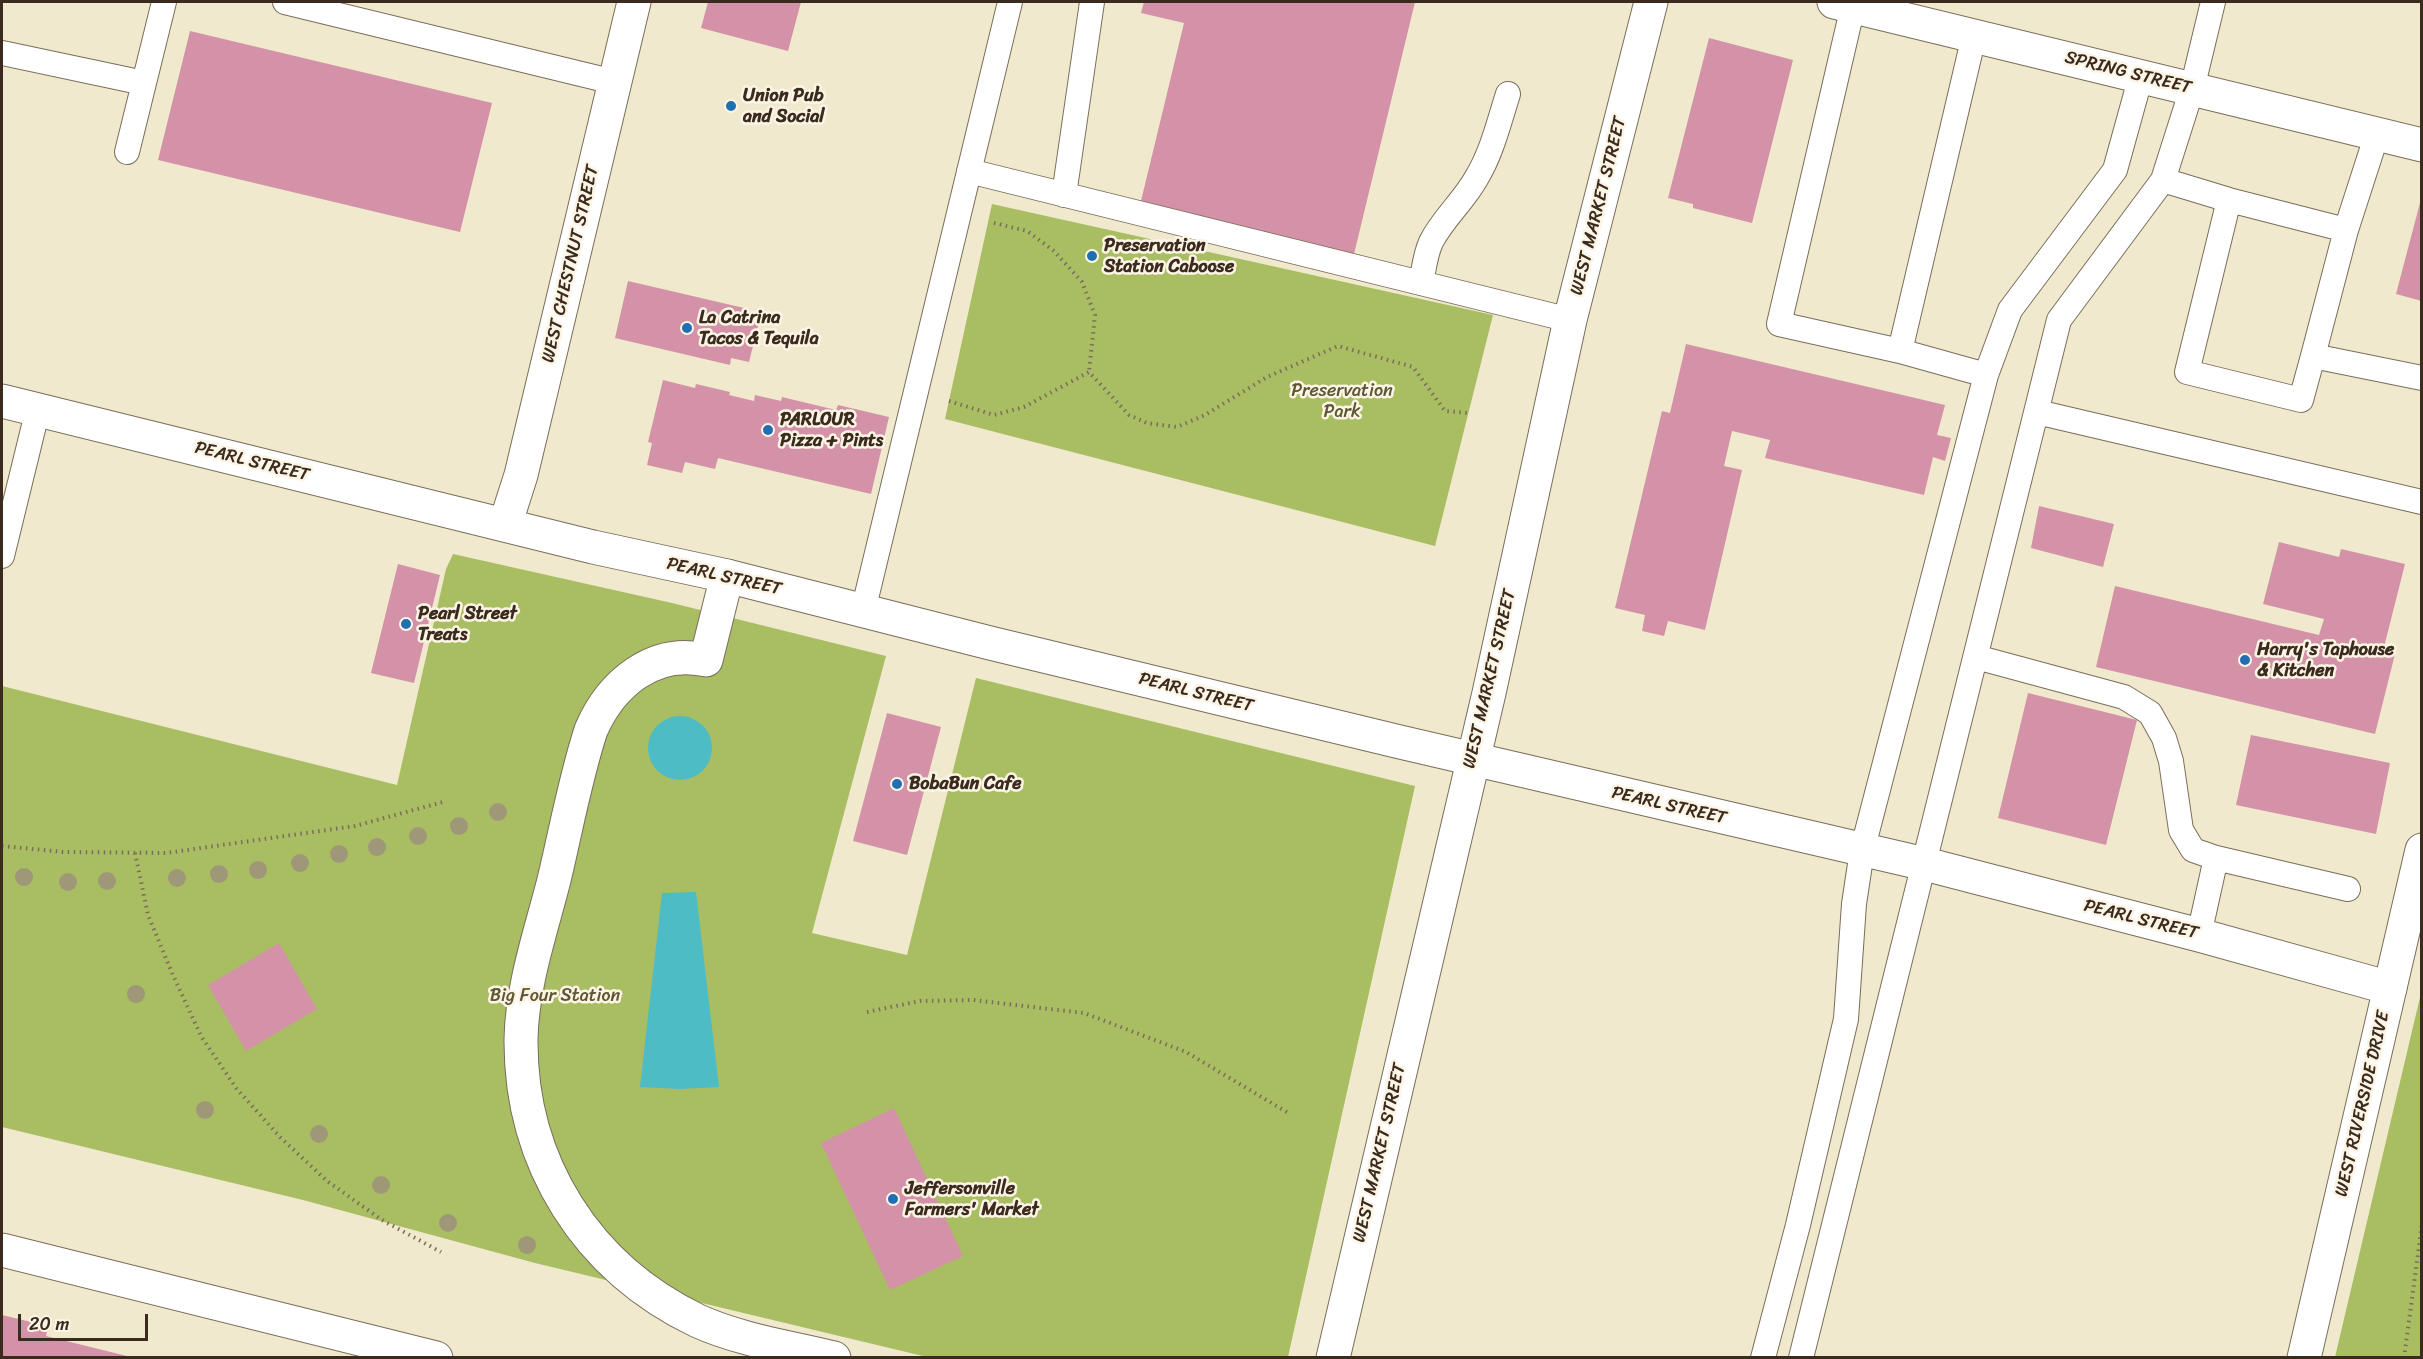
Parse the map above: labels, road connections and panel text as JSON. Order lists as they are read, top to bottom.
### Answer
{
  "streets": {
    "street": [
      "SPRING STREET",
      "WEST MARKET STREET",
      "WEST CHESTNUT STREET",
      "PEARL STREET",
      "WEST RIVERSIDE DRIVE"
    ]
  },
  "crossings": [
    ["WEST MARKET STREET", "PEARL STREET"],
    ["WEST CHESTNUT STREET", "PEARL STREET"],
    ["PEARL STREET", "WEST RIVERSIDE DRIVE"]
  ],
  "parks": ["Preservation Park", "Big Four Station"],
  "places": [
    "Union Pub and Social",
    "Preservation Station Caboose",
    "La Catrina Tacos & Tequila",
    "PARLOUR Pizza + Pints",
    "Pearl Street Treats",
    "Harry's Taphouse & Kitchen",
    "BobaBun Cafe",
    "Jeffersonville Farmers' Market"
  ],
  "scale_bar": "20 m"
}
